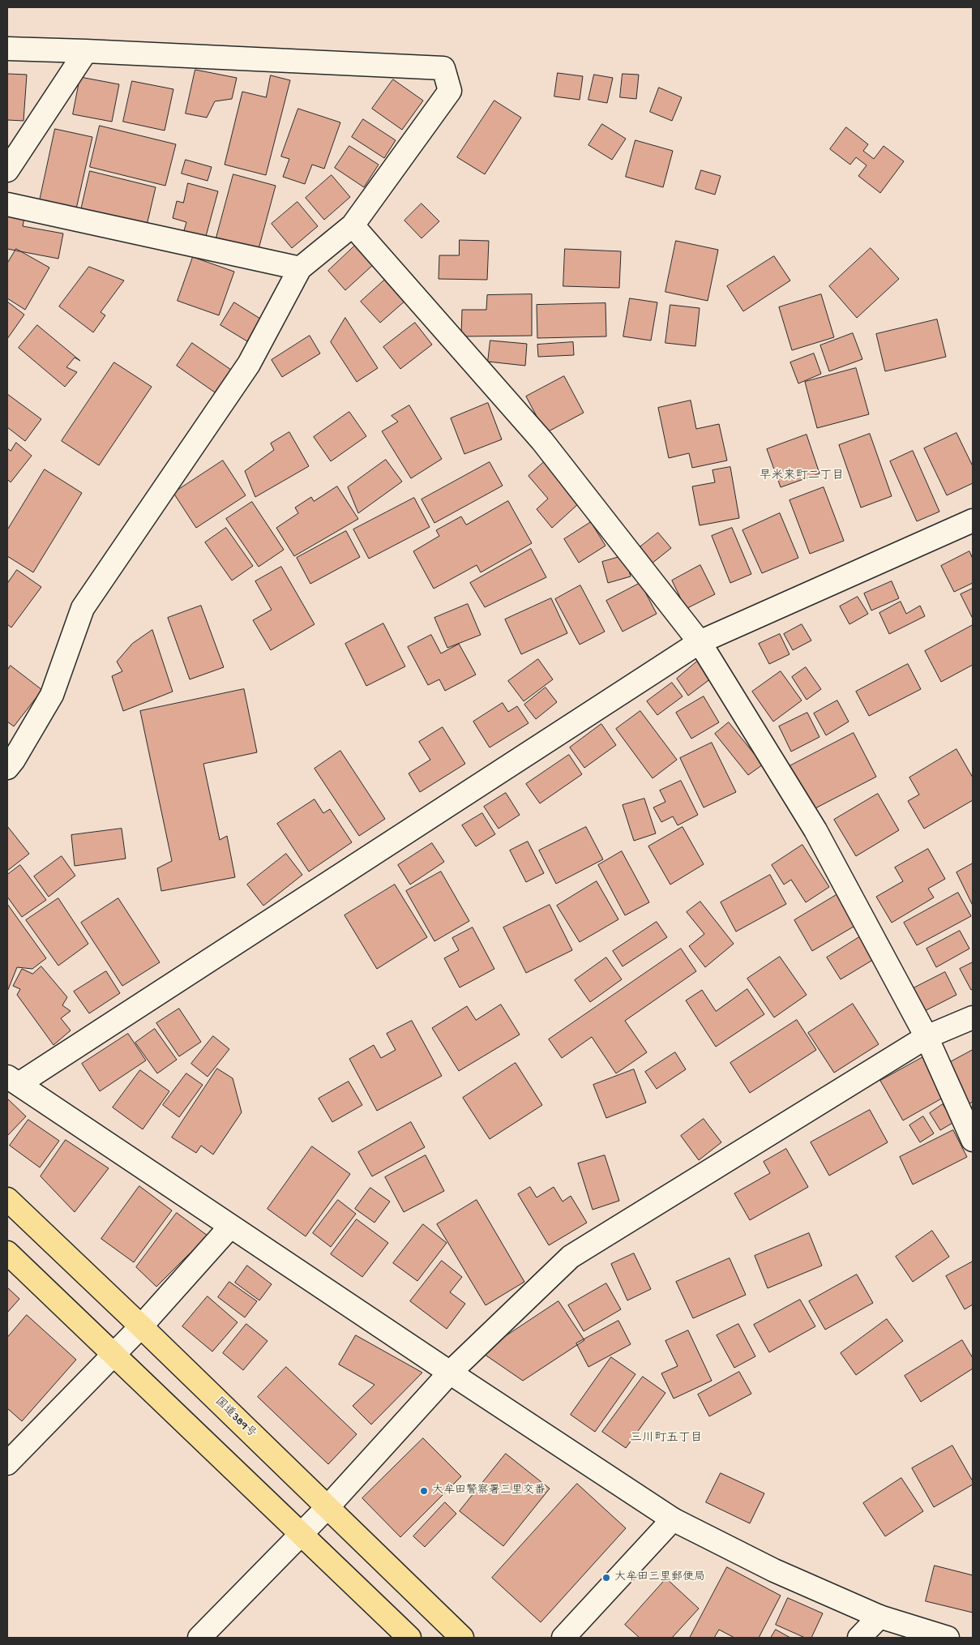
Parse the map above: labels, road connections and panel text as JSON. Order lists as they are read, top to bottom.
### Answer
{
  "streets": {
    "highway": ["国道389号"]
  },
  "districts": ["早米来町二丁目", "三川町五丁目"],
  "places": ["大牟田警察署三里交番", "大牟田三里郵便局"]
}
